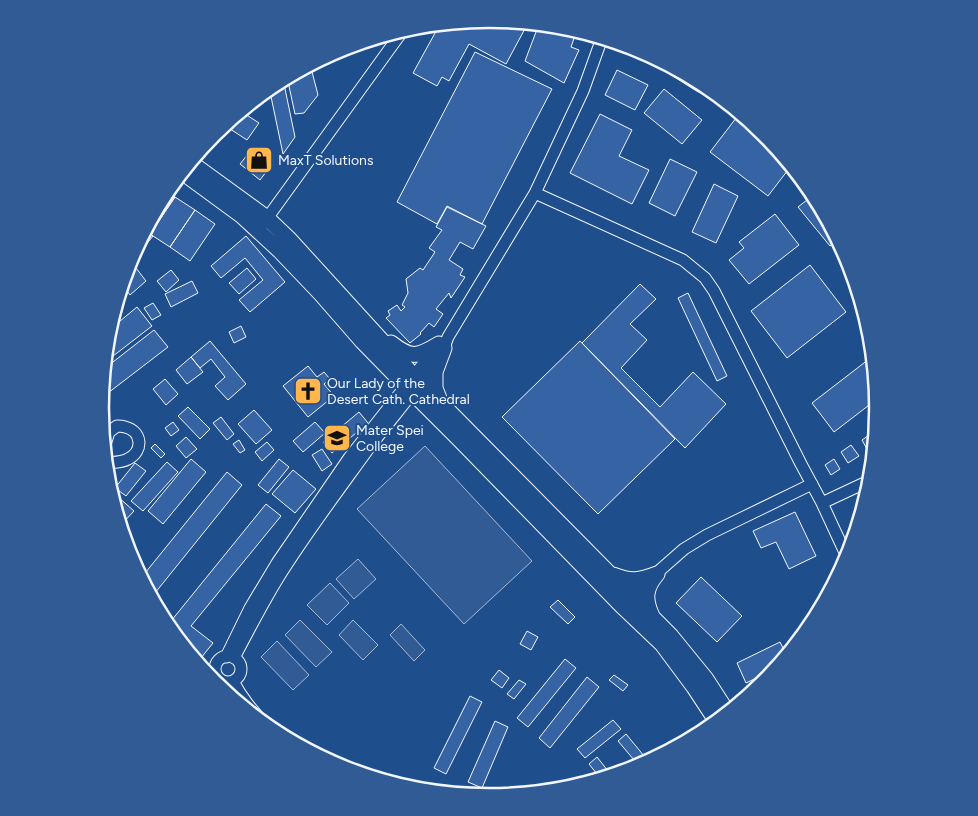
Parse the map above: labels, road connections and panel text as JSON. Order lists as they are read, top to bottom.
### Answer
{
  "places": {
    "shop": ["MaxT Solutions"],
    "church": ["Our Lady of the Desert Cath. Cathedral"],
    "school or university": ["Mater Spei College"]
  }
}
